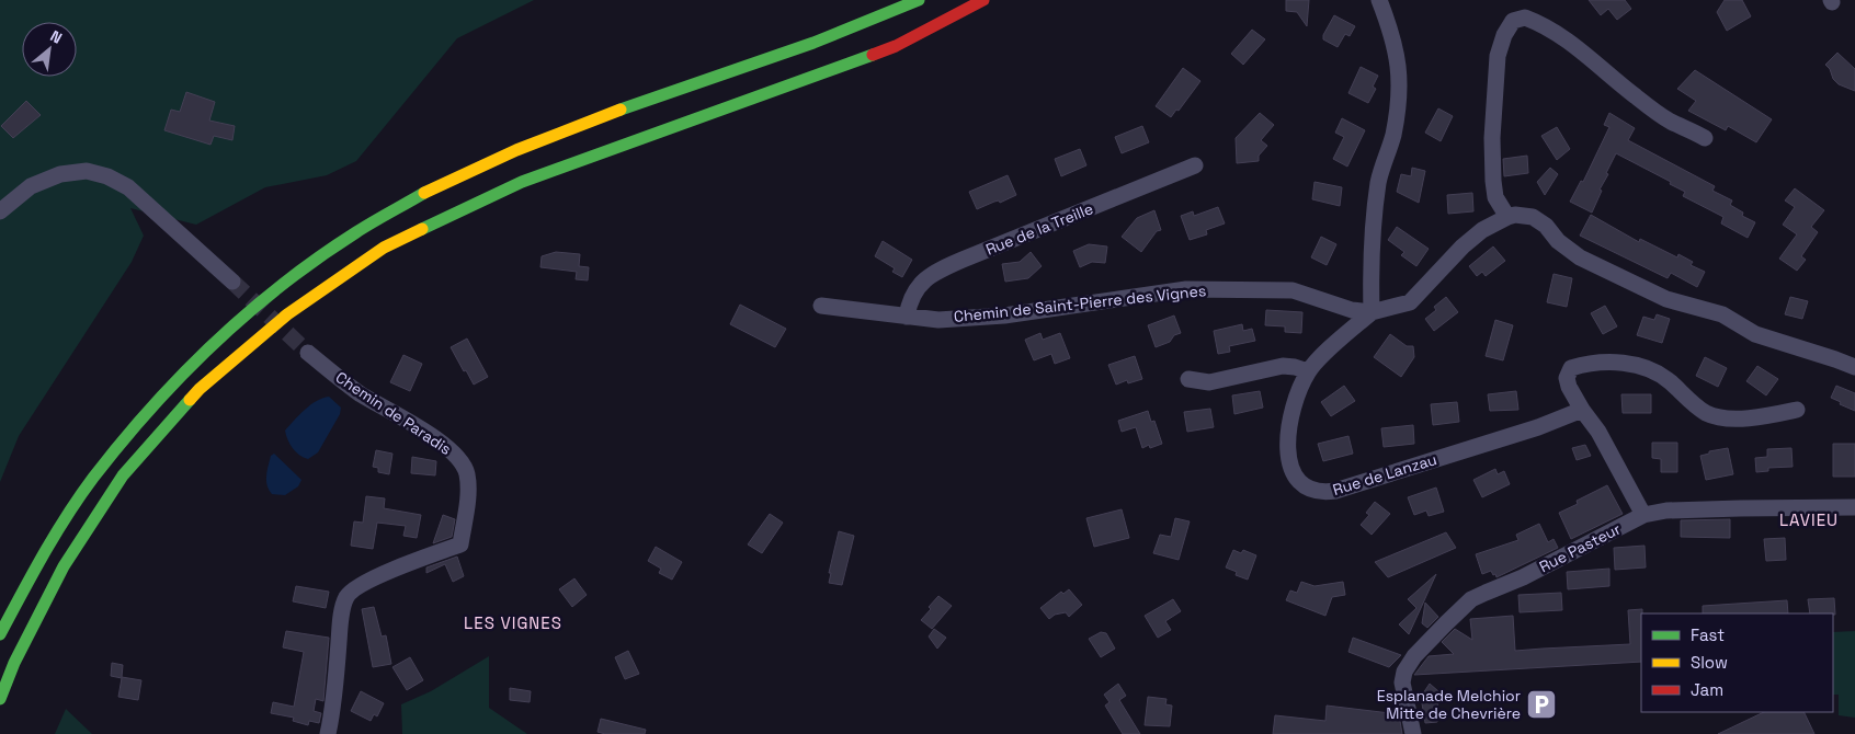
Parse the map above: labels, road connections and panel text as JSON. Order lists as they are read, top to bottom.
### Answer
{
  "streets": {
    "street": [
      "Rue de la Treille",
      "Chemin de Saint-Pierre des Vignes",
      "Chemin de Paradis",
      "Rue de Lanzau",
      "Rue Pasteur"
    ]
  },
  "crossings": [
    ["Rue de la Treille", "Chemin de Saint-Pierre des Vignes"],
    ["Chemin de Saint-Pierre des Vignes", "Rue de Lanzau"]
  ],
  "districts": ["LAVIEU", "LES VIGNES"],
  "places": {
    "parking": ["Esplanade Melchior Mitte de Chevrière"]
  },
  "legend": ["Fast", "Slow", "Jam"],
  "north": "top right"
}
